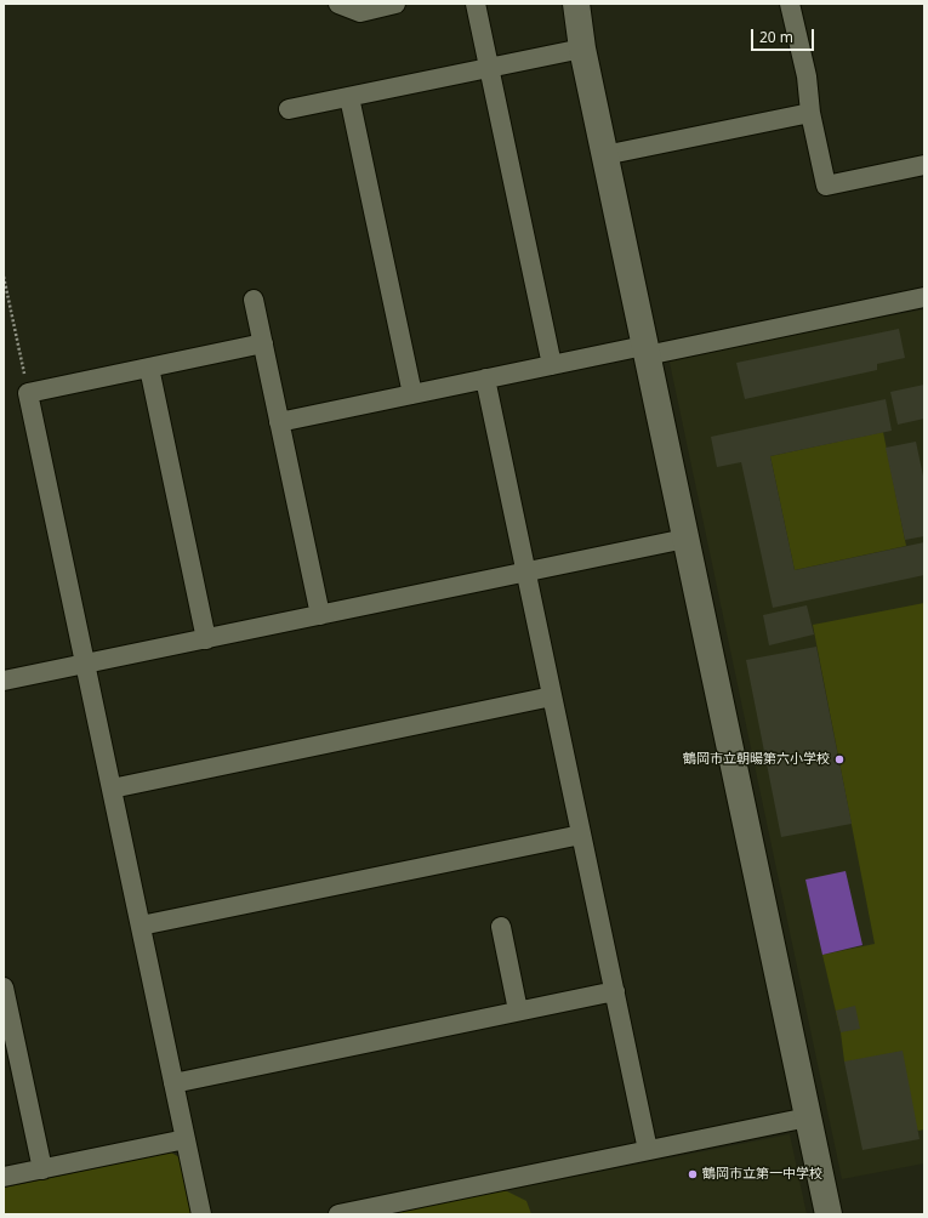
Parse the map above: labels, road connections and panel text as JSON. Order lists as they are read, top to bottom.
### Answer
{
  "places": ["鶴岡市立朝暘第六小学校", "鶴岡市立第一中学校"],
  "scale_bar": "20 m"
}
